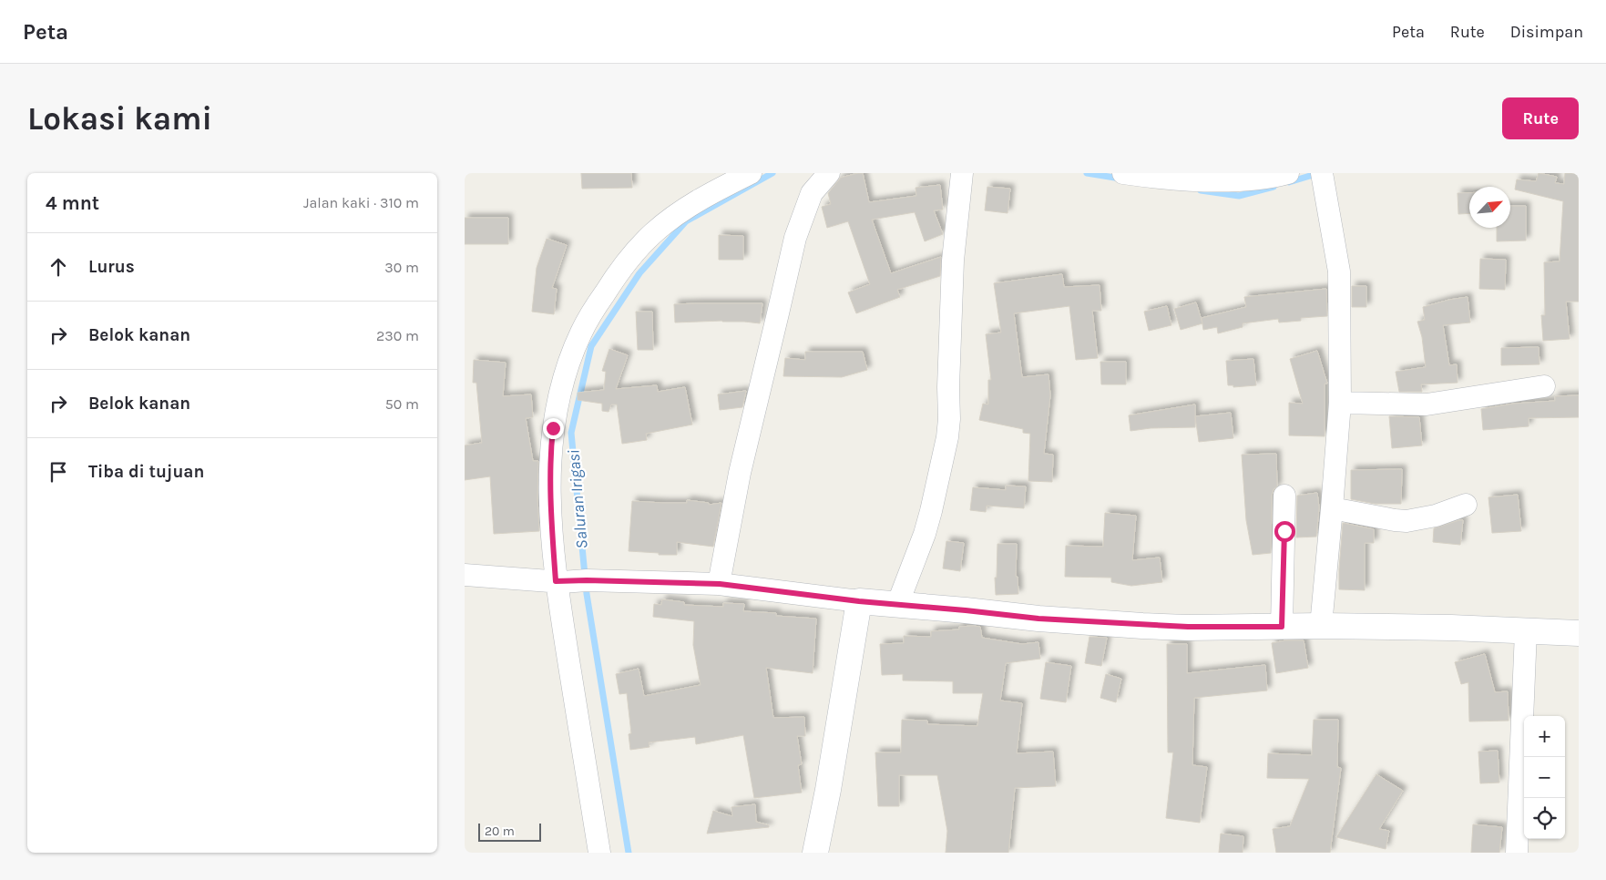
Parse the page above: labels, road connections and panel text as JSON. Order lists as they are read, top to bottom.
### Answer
{
  "water": ["Saluran Irigasi"],
  "scale_bar": "20 m",
  "north": "top right",
  "page": {
    "header": "Peta",
    "nav": ["Peta", "Rute", "Disimpan"],
    "buttons": "Rute",
    "title": "Lokasi kami",
    "heading": ["4 mnt", "Jalan kaki · 310 m"],
    "list": [
      ["Lurus", "30 m"],
      ["Belok kanan", "230 m"],
      ["Belok kanan", "50 m"],
      "Tiba di tujuan"
    ],
    "map_buttons": ["+", "−"],
    "scale": "20 m"
  }
}
